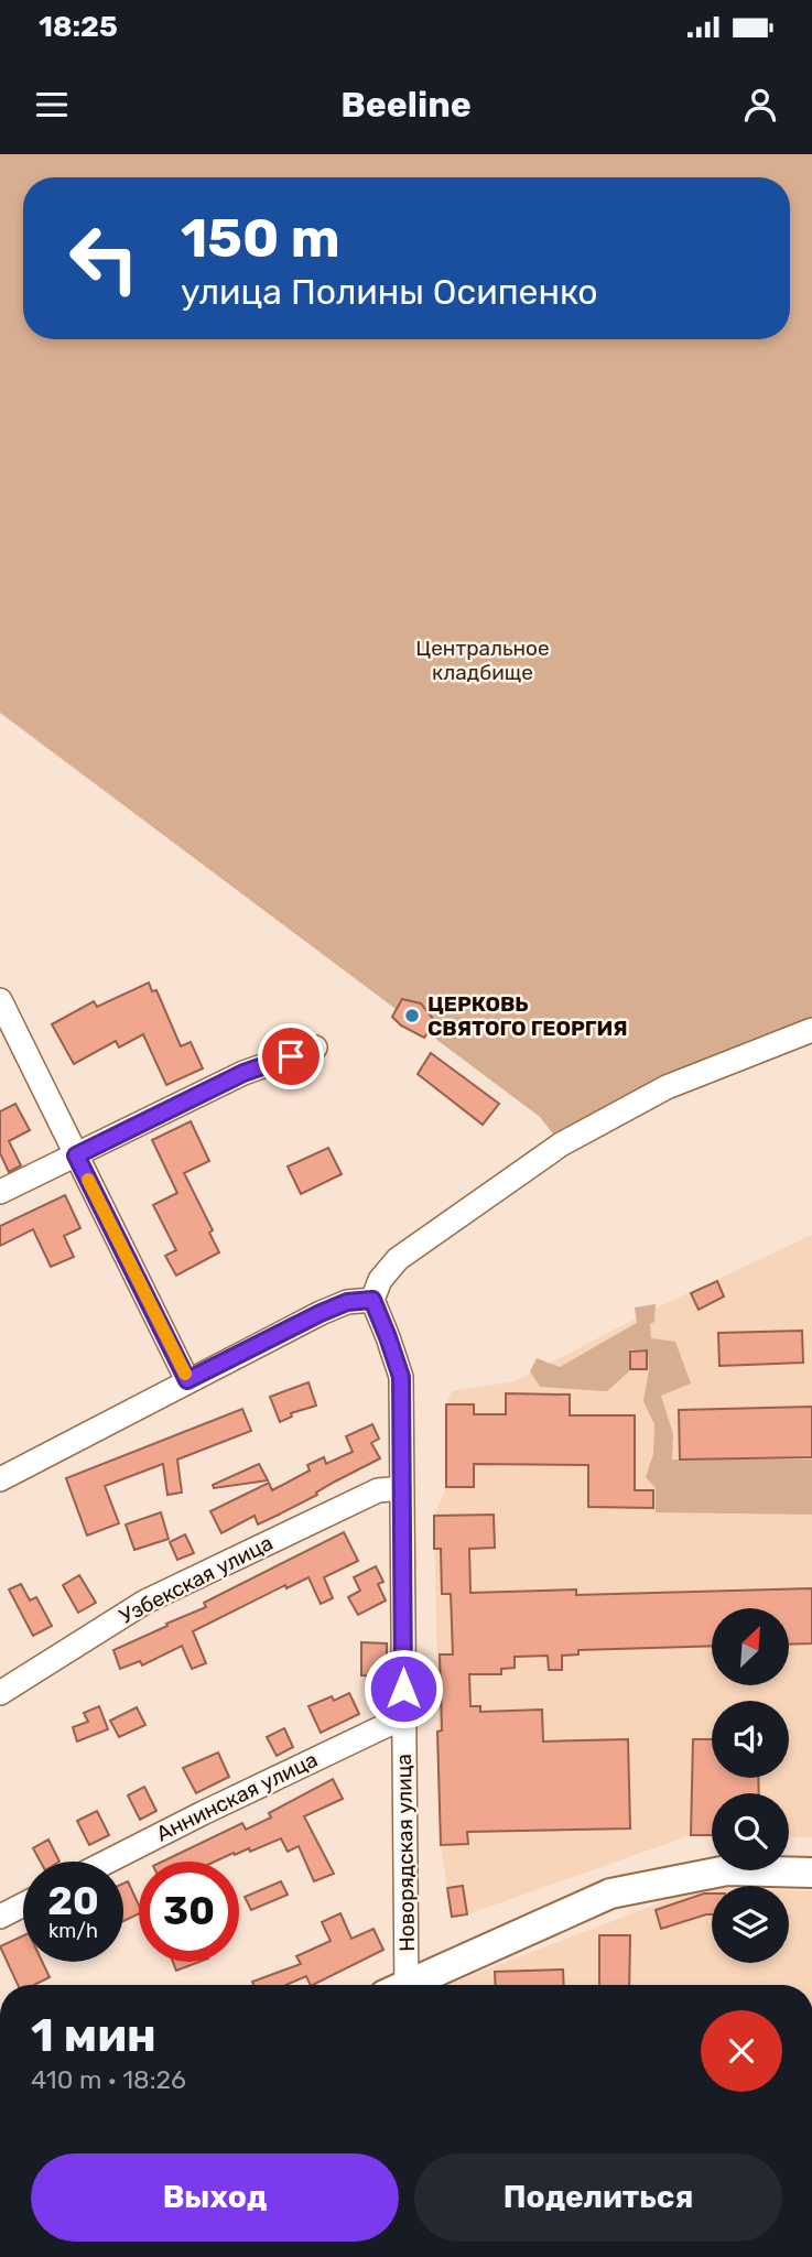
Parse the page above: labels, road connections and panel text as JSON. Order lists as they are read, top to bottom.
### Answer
{
  "streets": {
    "street": ["Узбекская улица", "Аннинская улица", "Новорядская улица"]
  },
  "crossings": [
    ["Узбекская улица", "Новорядская улица"],
    ["Аннинская улица", "Новорядская улица"]
  ],
  "parks": ["Центральное кладбище"],
  "places": ["ЦЕРКОВЬ СВЯТОГО ГЕОРГИЯ"],
  "north": "top right",
  "page": {
    "status": "18:25",
    "header": "Beeline",
    "turn": ["150 m", "улица Полины Осипенко"],
    "speed": "20 km/h",
    "limit": "30",
    "heading": ["1 мин", "410 m · 18:26"],
    "buttons": ["Выход", "Поделиться"]
  }
}
